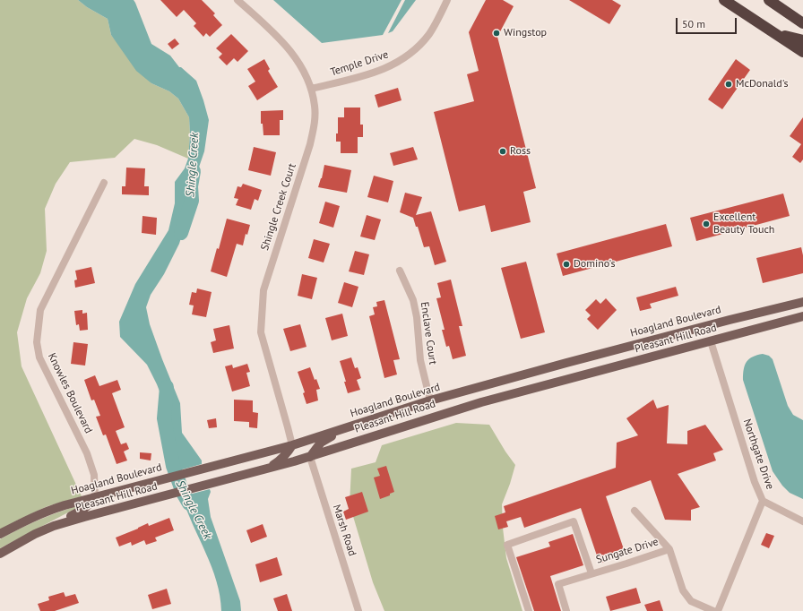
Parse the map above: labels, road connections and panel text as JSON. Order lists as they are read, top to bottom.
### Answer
{
  "streets": {
    "main road": ["Hoagland Boulevard", "Pleasant Hill Road"],
    "street": [
      "Temple Drive",
      "Shingle Creek Court",
      "Enclave Court",
      "Knowles Boulevard",
      "Northgate Drive",
      "Marsh Road",
      "Sungate Drive"
    ]
  },
  "crossings": [
    ["Temple Drive", "Shingle Creek Court"],
    ["Shingle Creek Court", "Hoagland Boulevard"],
    ["Hoagland Boulevard", "Enclave Court"],
    ["Hoagland Boulevard", "Knowles Boulevard"],
    ["Pleasant Hill Road", "Northgate Drive"],
    ["Pleasant Hill Road", "Marsh Road"]
  ],
  "water": ["Shingle Creek"],
  "places": [
    "Wingstop",
    "McDonald's",
    "Ross",
    "Excellent Beauty Touch",
    "Domino's"
  ],
  "scale_bar": "50 m"
}
